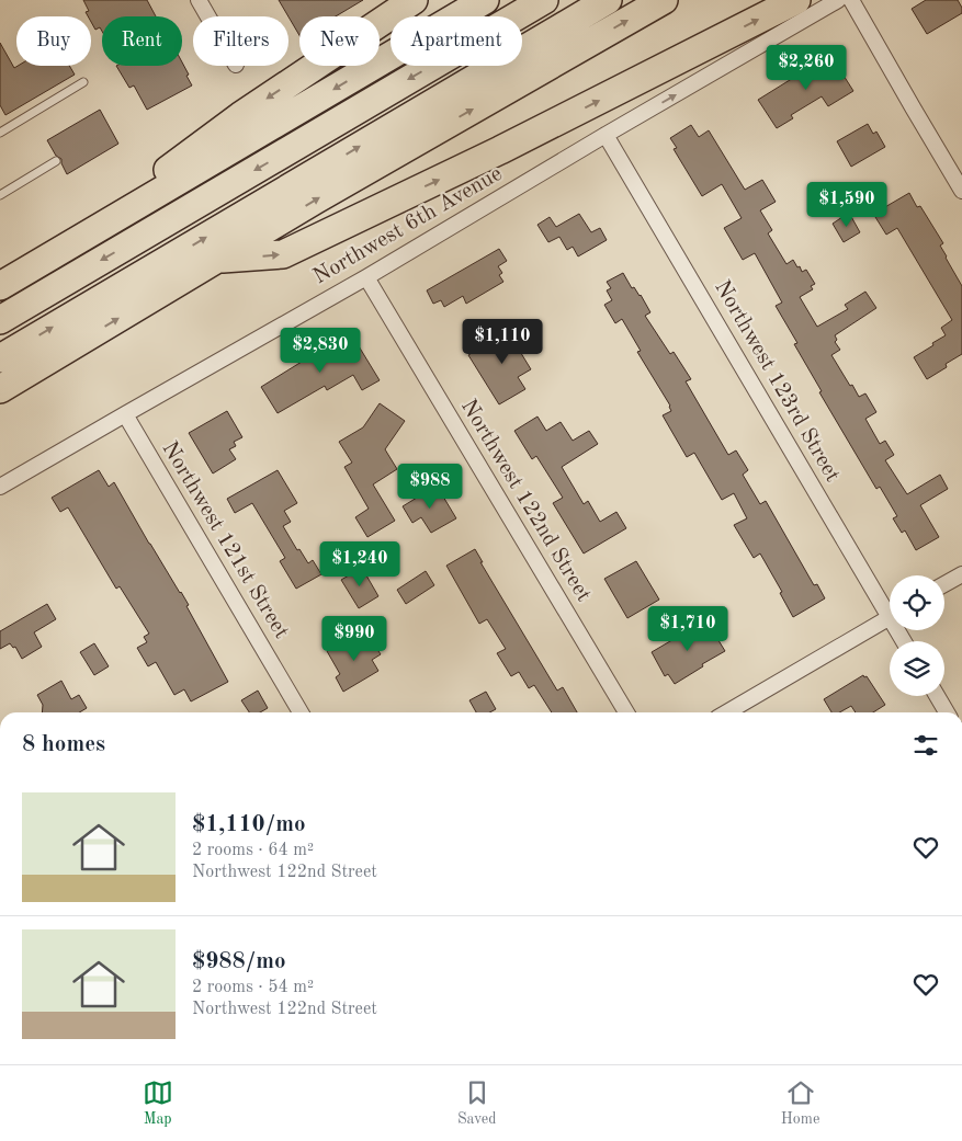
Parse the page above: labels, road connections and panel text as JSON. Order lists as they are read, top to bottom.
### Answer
{
  "streets": {
    "street": [
      "Northwest 6th Avenue",
      "Northwest 123rd Street",
      "Northwest 122nd Street",
      "Northwest 121st Street"
    ]
  },
  "crossings": [
    ["Northwest 6th Avenue", "Northwest 123rd Street"],
    ["Northwest 6th Avenue", "Northwest 122nd Street"],
    ["Northwest 6th Avenue", "Northwest 121st Street"]
  ],
  "page": {
    "chip": [
      "Buy",
      "Rent",
      "Filters",
      "New",
      "Apartment"
    ],
    "price": [
      "$2,260",
      "$1,590",
      "$1,110",
      "$2,830",
      "$988",
      "$1,240",
      "$1,710",
      "$990"
    ],
    "heading": "8 homes",
    "list": [
      {
        "name": "$1,110/mo",
        "note": "2 rooms · 64 m² · Northwest 122nd Street"
      },
      {
        "name": "$988/mo",
        "note": "2 rooms · 54 m² · Northwest 122nd Street"
      }
    ],
    "tabs": ["Map", "Saved", "Home"]
  }
}
